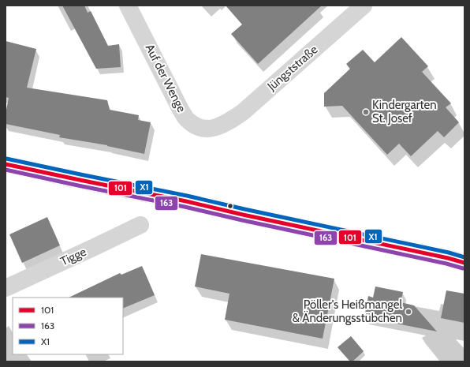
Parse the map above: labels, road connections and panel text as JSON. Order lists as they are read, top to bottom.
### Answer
{
  "streets": {
    "street": ["Jüngststraße", "Auf der Wenge", "Tigge"]
  },
  "crossings": [
    ["Jüngststraße", "Auf der Wenge"]
  ],
  "places": ["Kindergarten St. Josef", "Pöller's Heißmangel & Änderungsstübchen"],
  "lines": ["transit line X1", "transit line 101", "transit line 163"],
  "legend": ["101", "163", "X1"]
}
